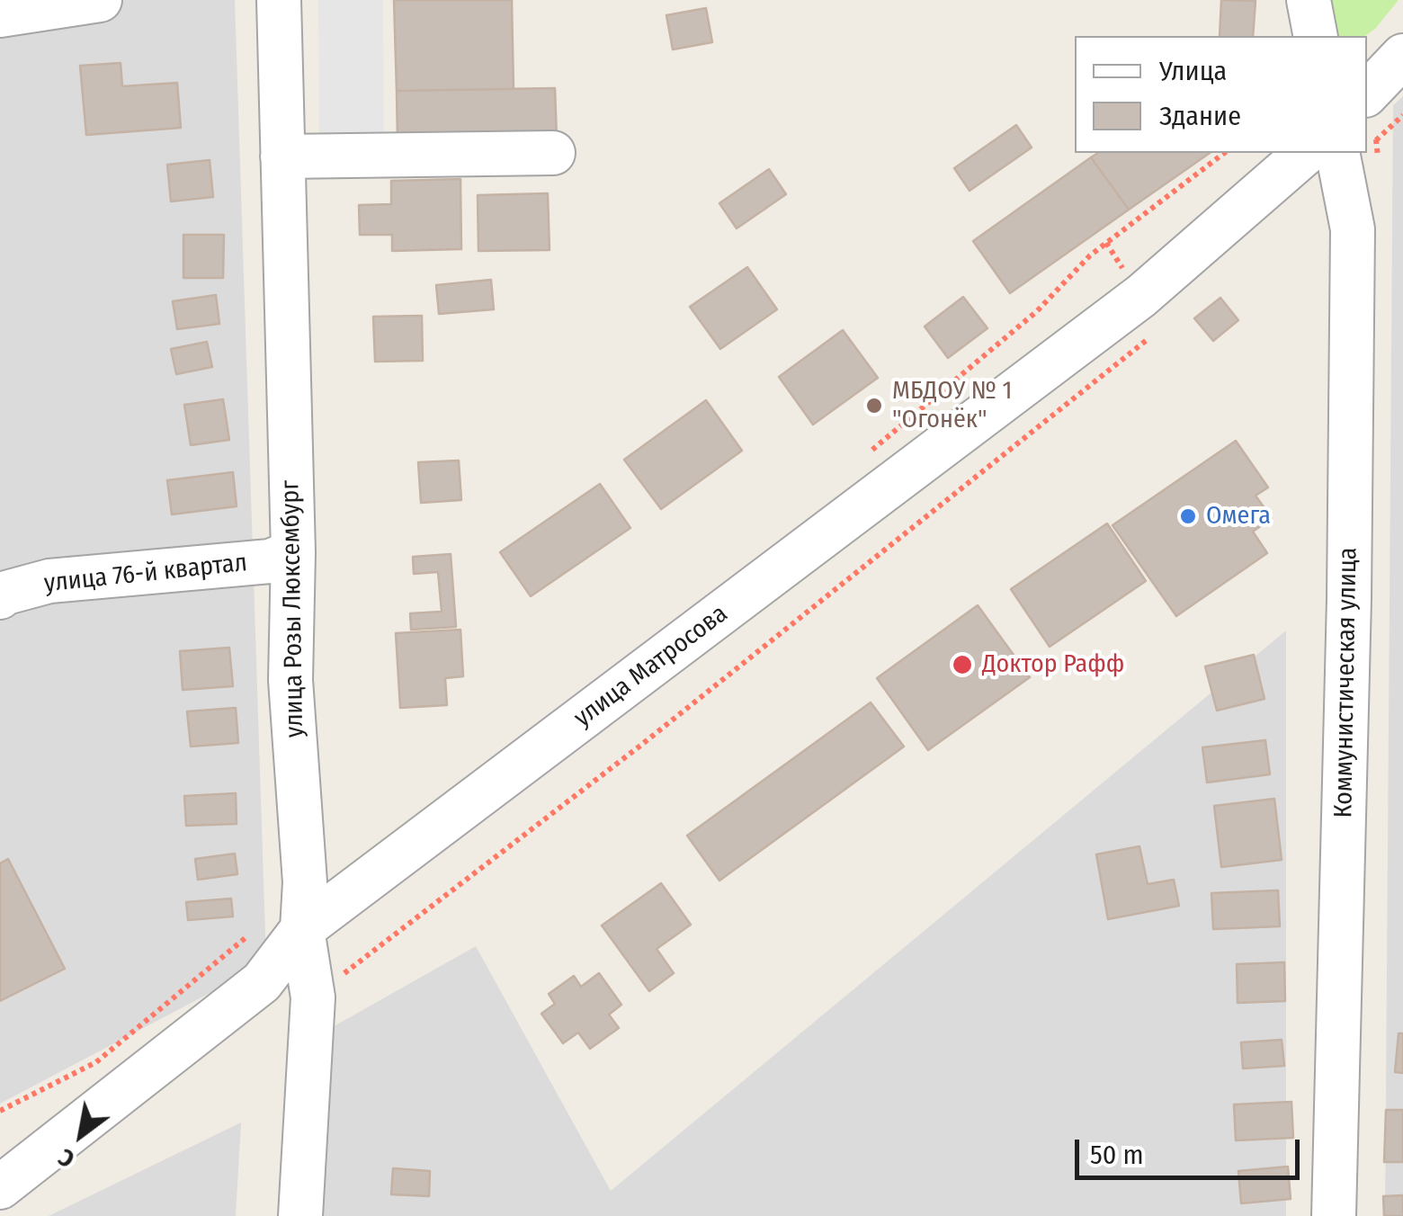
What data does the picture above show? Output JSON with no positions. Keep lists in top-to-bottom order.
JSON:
{
  "streets": {
    "street": [
      "улица 76-й квартал",
      "улица Розы Люксембург",
      "улица Матросова",
      "Коммунистическая улица"
    ]
  },
  "crossings": [
    ["улица 76-й квартал", "улица Розы Люксембург"],
    ["улица Розы Люксембург", "улица Матросова"]
  ],
  "places": ["МБДОУ № 1 \"Огонёк\"", "Омега", "Доктор Рафф"],
  "legend": ["Улица", "Здание"],
  "scale_bar": "50 m",
  "north": "bottom left"
}
